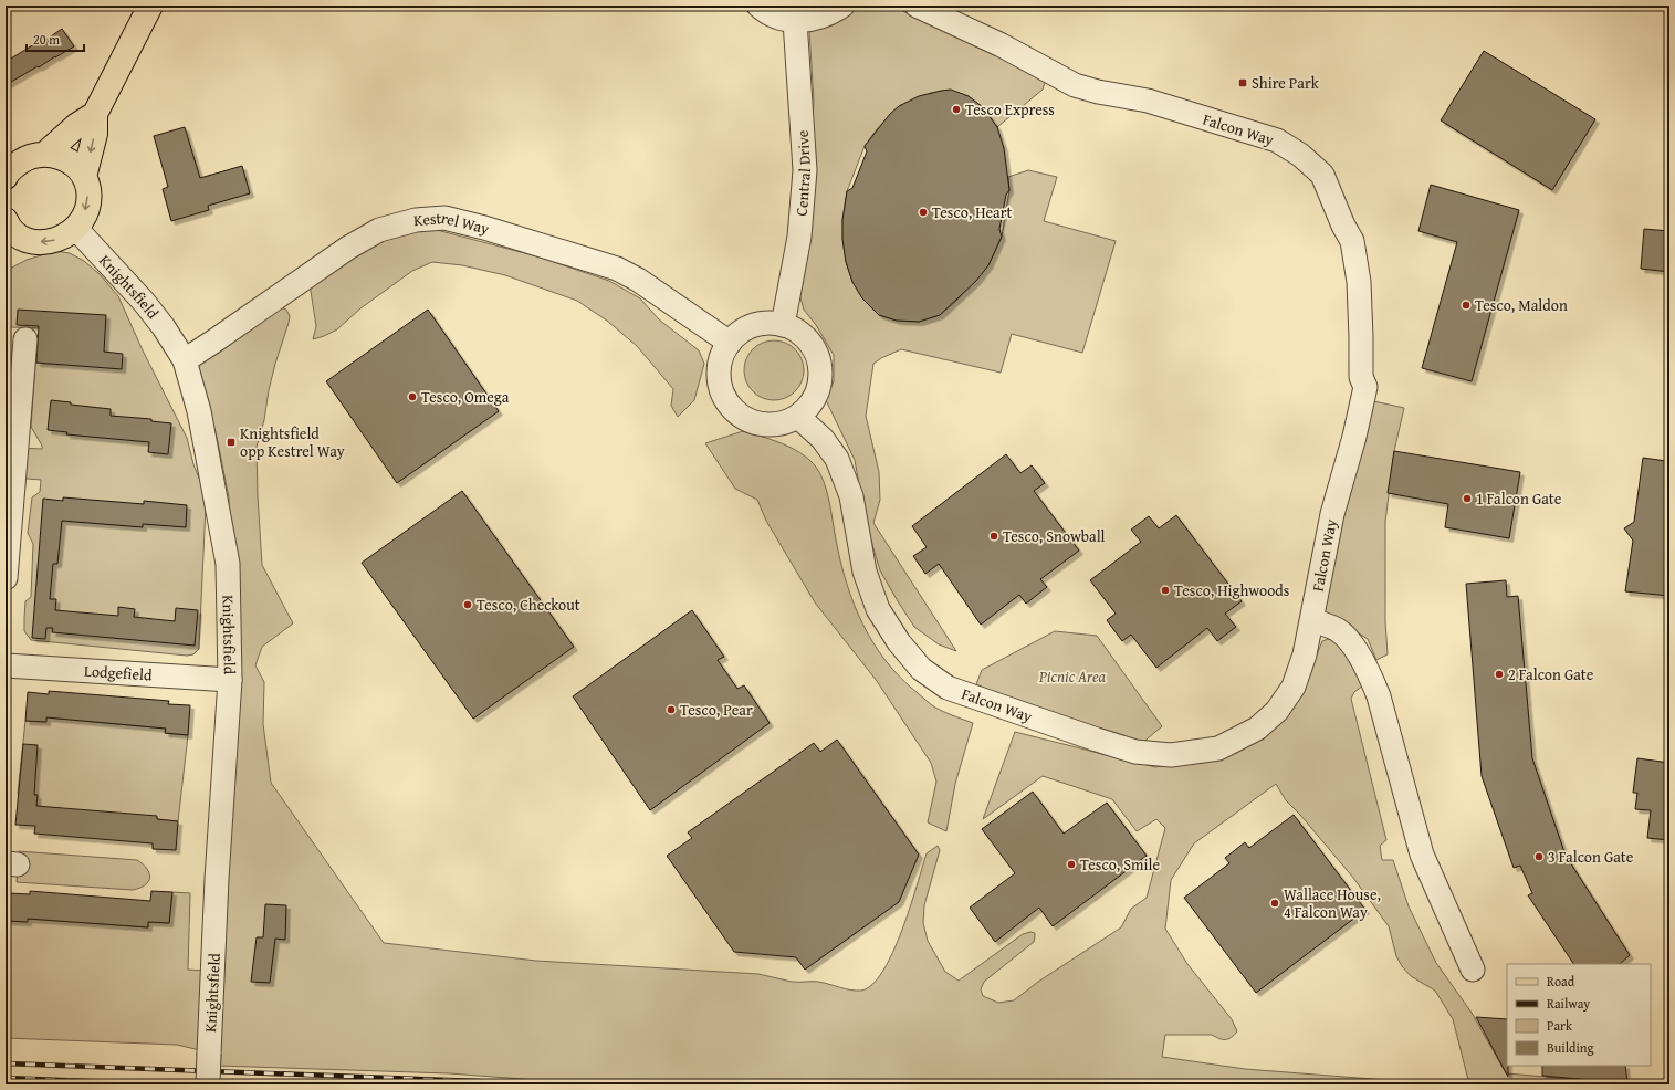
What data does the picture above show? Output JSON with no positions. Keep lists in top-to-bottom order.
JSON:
{
  "streets": {
    "street": [
      "Falcon Way",
      "Central Drive",
      "Kestrel Way",
      "Knightsfield",
      "Lodgefield"
    ]
  },
  "crossings": [
    ["Falcon Way", "Central Drive"],
    ["Falcon Way", "Kestrel Way"],
    ["Central Drive", "Kestrel Way"],
    ["Kestrel Way", "Knightsfield"],
    ["Knightsfield", "Lodgefield"]
  ],
  "parks": ["Picnic Area"],
  "places": {
    "transit": ["Shire Park", "Knightsfield opp Kestrel Way"],
    "other": [
      "Tesco Express",
      "Tesco, Heart",
      "Tesco, Maldon",
      "Tesco, Omega",
      "1 Falcon Gate",
      "Tesco, Snowball",
      "Tesco, Highwoods",
      "Tesco, Checkout",
      "2 Falcon Gate",
      "Tesco, Pear",
      "3 Falcon Gate",
      "Tesco, Smile",
      "Wallace House, 4 Falcon Way"
    ]
  },
  "legend": [
    "Road",
    "Railway",
    "Park",
    "Building"
  ],
  "scale_bar": "20 m"
}
